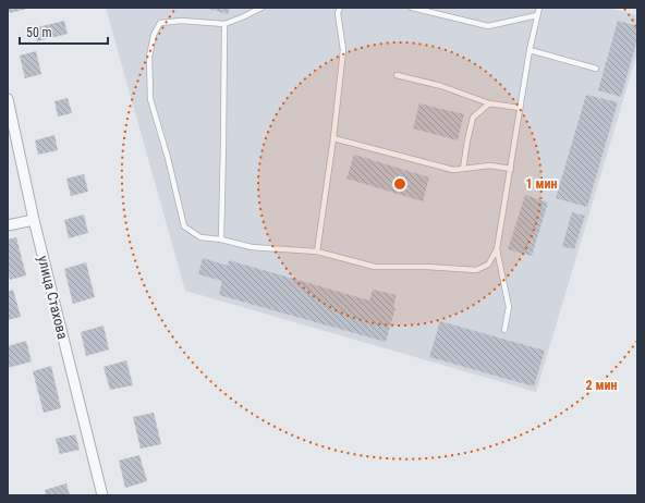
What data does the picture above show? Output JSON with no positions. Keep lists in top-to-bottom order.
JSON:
{
  "streets": {
    "street": ["улица Стахова"]
  },
  "scale_bar": "50 m",
  "rings": ["1 мин", "2 мин"]
}
